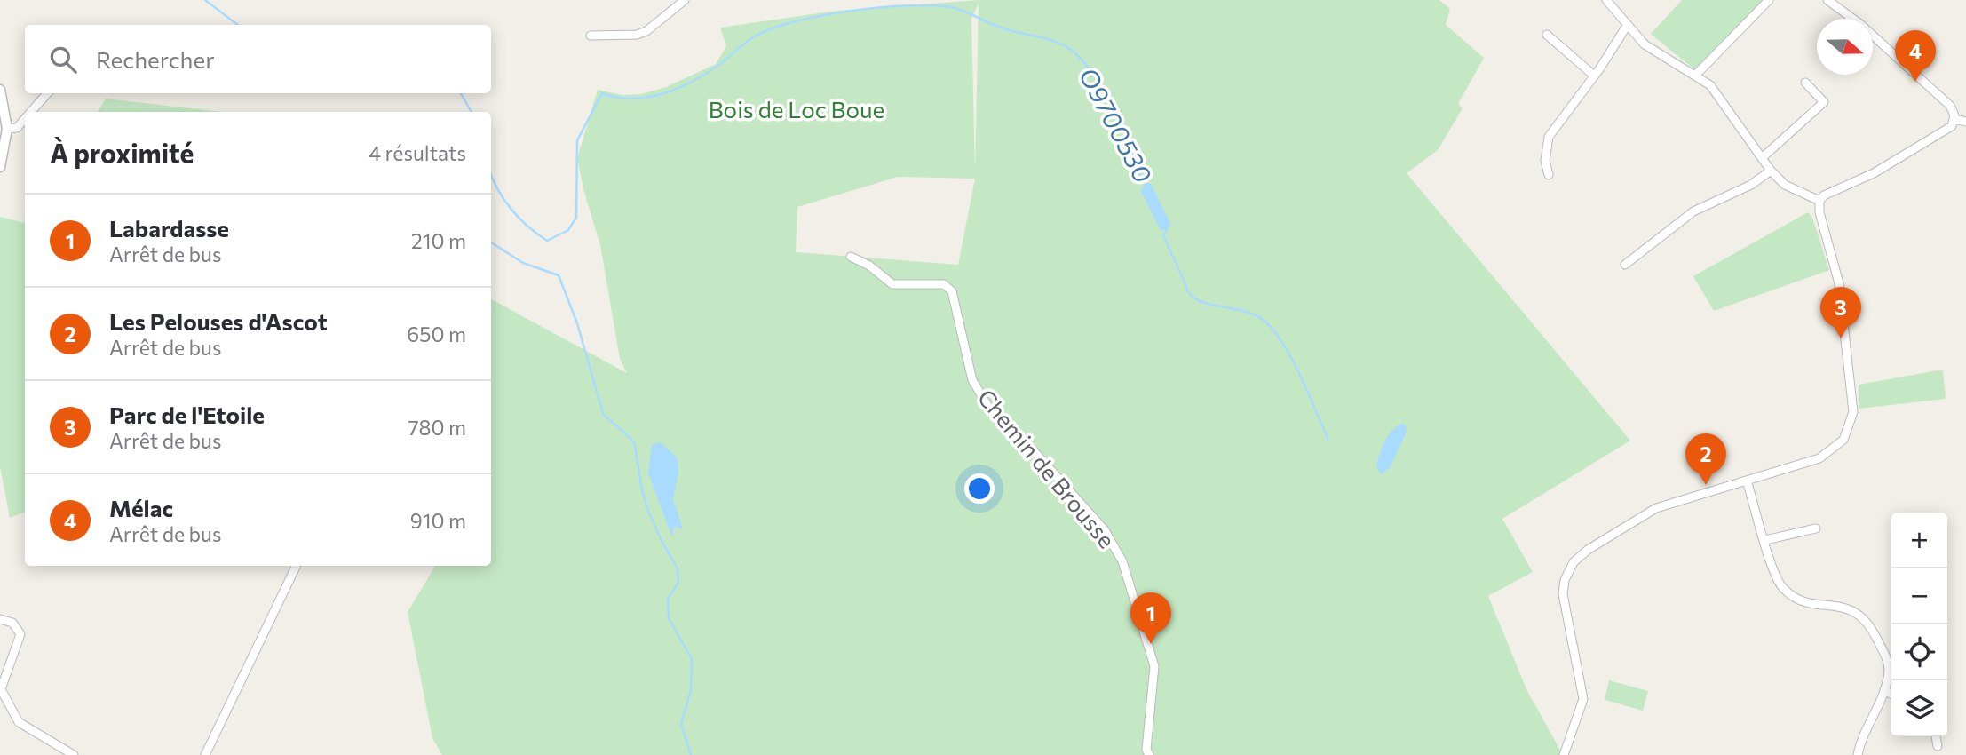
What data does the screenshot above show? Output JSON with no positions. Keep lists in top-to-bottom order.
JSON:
{
  "streets": {
    "street": ["Chemin de Brousse"]
  },
  "water": ["O9700530"],
  "parks": ["Bois de Loc Boue"],
  "north": "right",
  "page": {
    "search": "Rechercher",
    "pins": [
      "4",
      "3",
      "2",
      "1"
    ],
    "heading": ["À proximité", "4 résultats"],
    "list": [
      {
        "mark": "1",
        "name": "Labardasse",
        "note": "Arrêt de bus",
        "value": "210 m"
      },
      {
        "mark": "2",
        "name": "Les Pelouses d'Ascot",
        "note": "Arrêt de bus",
        "value": "650 m"
      },
      {
        "mark": "3",
        "name": "Parc de l'Etoile",
        "note": "Arrêt de bus",
        "value": "780 m"
      },
      {
        "mark": "4",
        "name": "Mélac",
        "note": "Arrêt de bus",
        "value": "910 m"
      }
    ],
    "map_buttons": ["+", "−"]
  }
}
